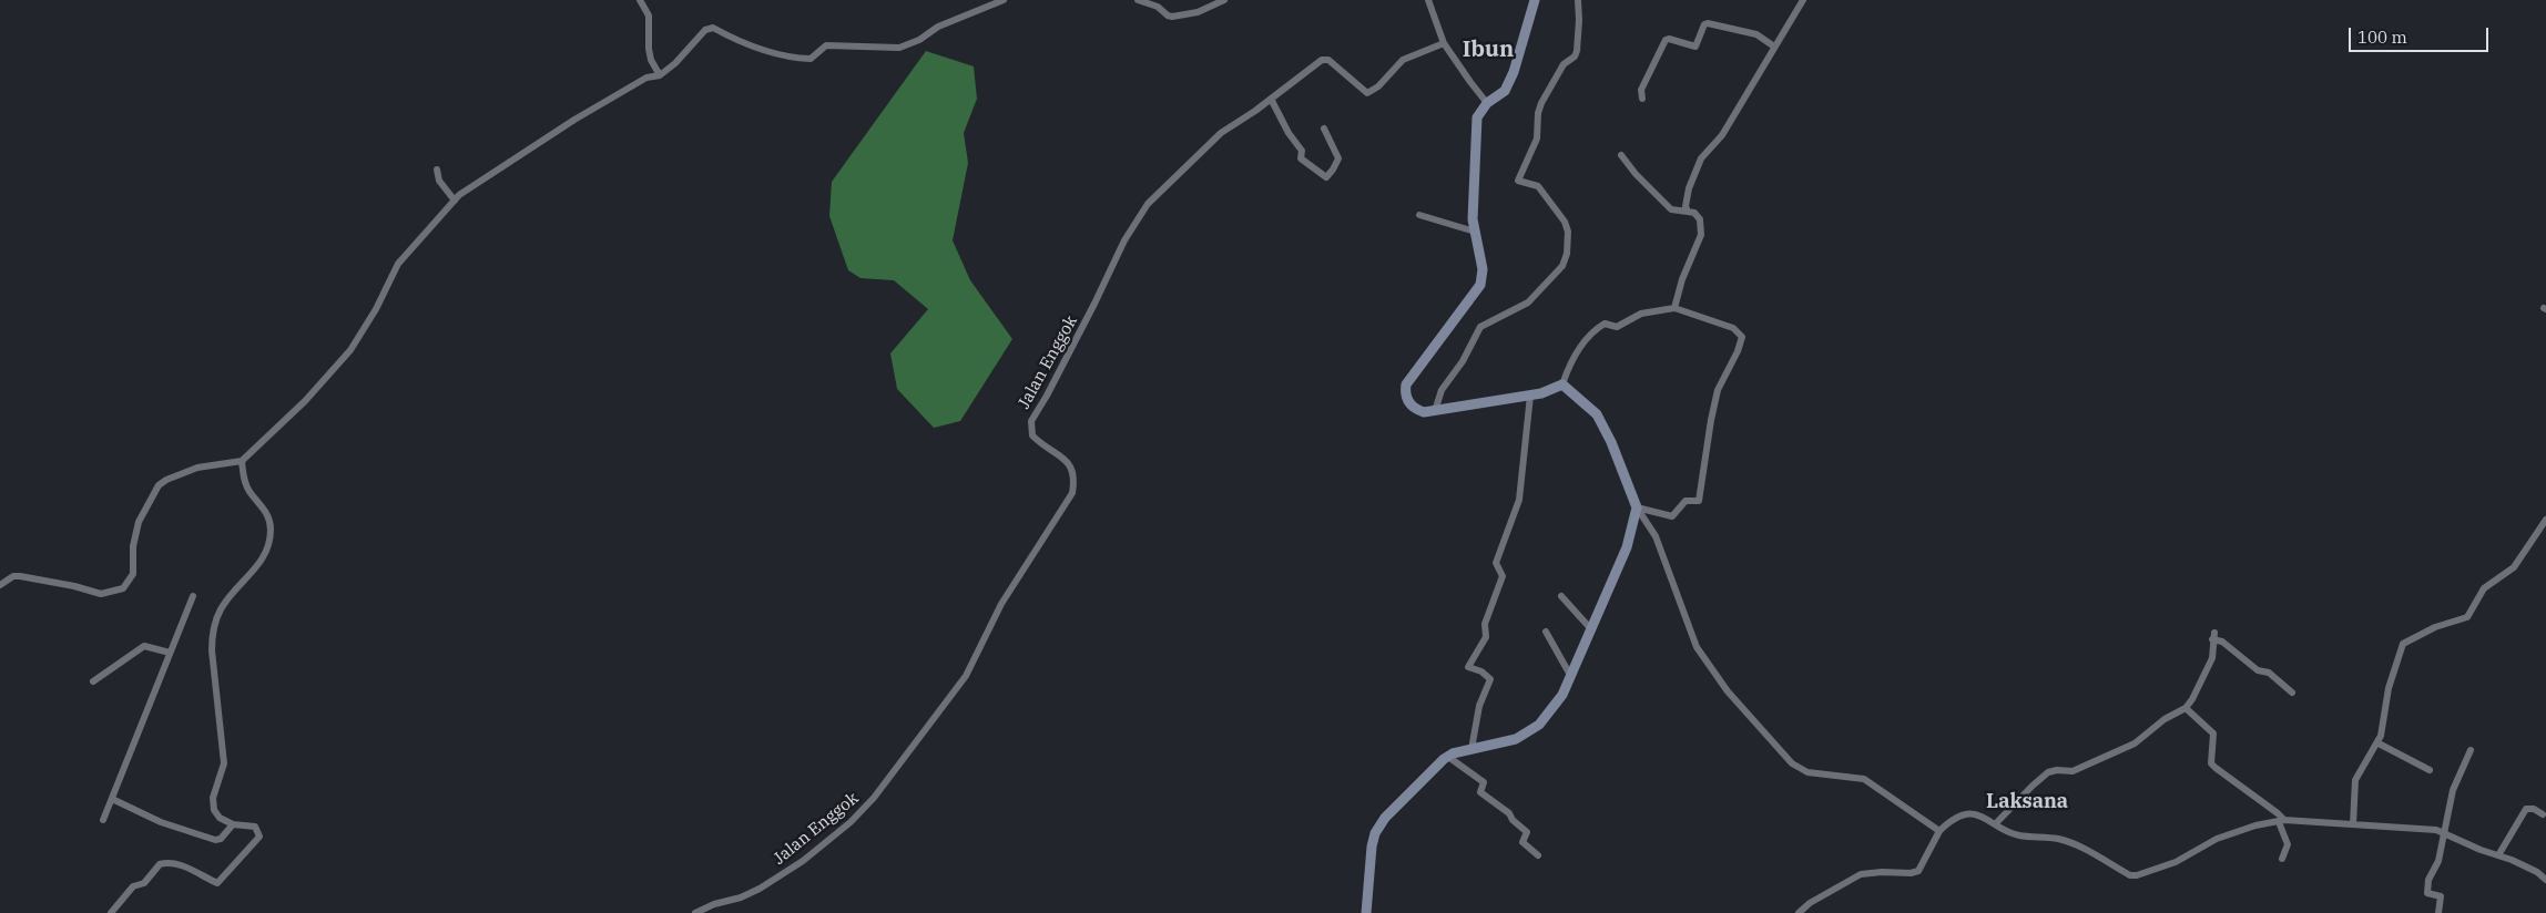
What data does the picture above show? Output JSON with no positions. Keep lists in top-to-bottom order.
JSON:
{
  "streets": {
    "street": ["Jalan Enggok"]
  },
  "districts": ["Ibun", "Laksana"],
  "scale_bar": "100 m"
}
